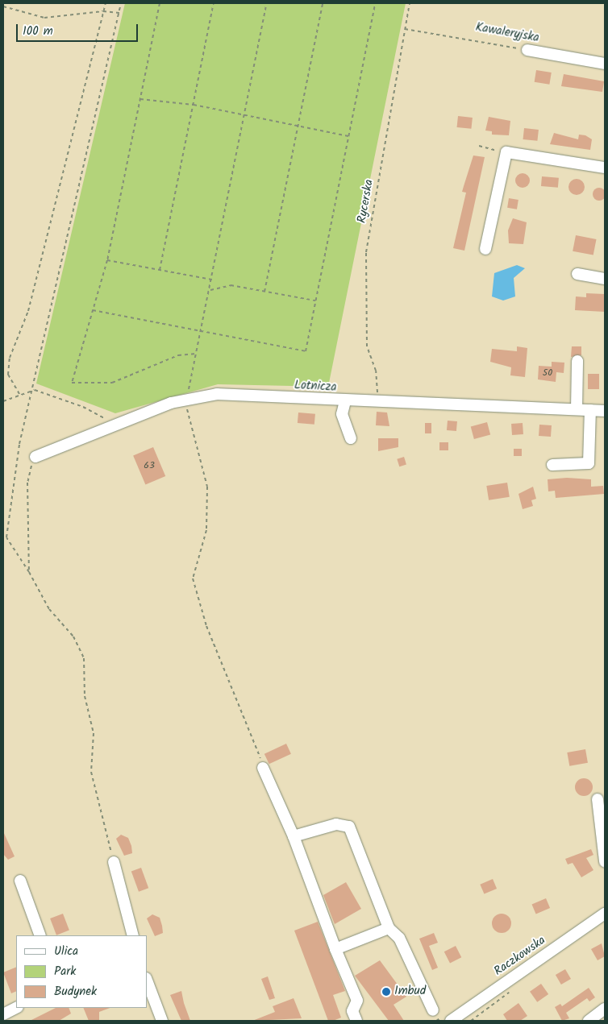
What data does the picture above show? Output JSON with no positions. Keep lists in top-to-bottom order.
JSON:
{
  "streets": {
    "street": ["Kawaleryjska", "Lotnicza", "Raczkowska"],
    "path": ["Rycerska"]
  },
  "crossings": [
    ["Kawaleryjska", "Rycerska"],
    ["Rycerska", "Lotnicza"]
  ],
  "places": ["Imbud"],
  "house_numbers": ["50", "63"],
  "legend": ["Ulica", "Park", "Budynek"],
  "scale_bar": "100 m"
}
